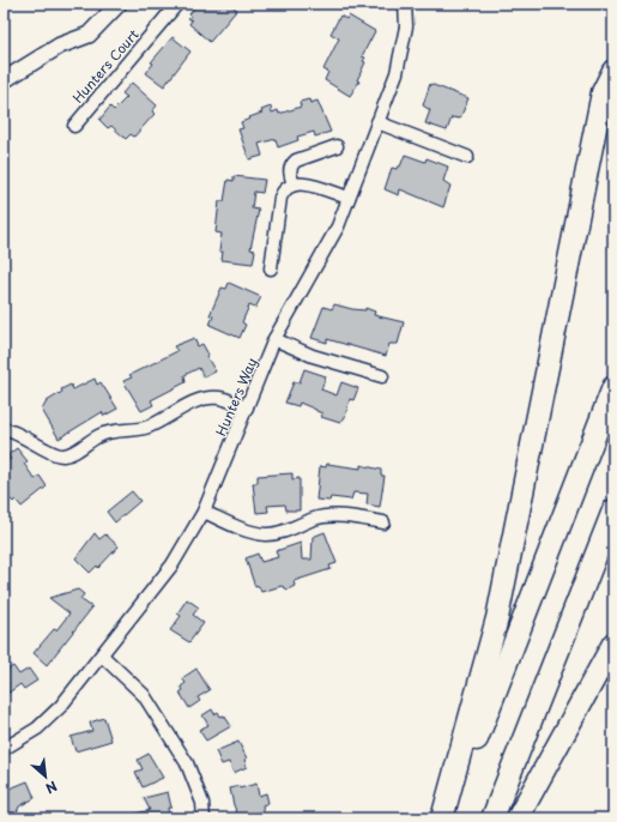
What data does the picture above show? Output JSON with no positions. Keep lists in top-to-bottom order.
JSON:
{
  "streets": {
    "street": ["Hunters Court", "Hunters Way"]
  },
  "north": "bottom right"
}
